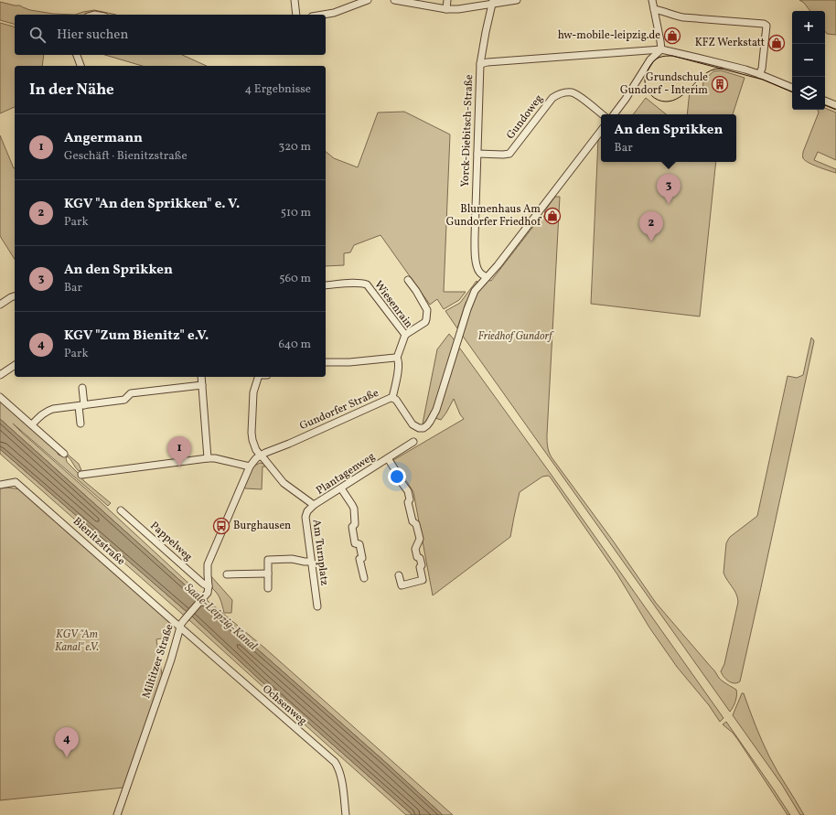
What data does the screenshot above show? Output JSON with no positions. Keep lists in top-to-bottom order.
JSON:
{
  "streets": {
    "street": [
      "Gundoweg",
      "Yorck-Diebitsch-Straße",
      "Wiesenrain",
      "Gundorfer Straße",
      "Plantagenweg",
      "Bienitzstraße",
      "Pappelweg",
      "Am Turnplatz",
      "Miltitzer Straße",
      "Ochsenweg"
    ]
  },
  "crossings": [
    ["Gundoweg", "Yorck-Diebitsch-Straße"],
    ["Yorck-Diebitsch-Straße", "Gundorfer Straße"],
    ["Wiesenrain", "Gundorfer Straße"],
    ["Gundorfer Straße", "Plantagenweg"],
    ["Gundorfer Straße", "Miltitzer Straße"],
    ["Plantagenweg", "Am Turnplatz"],
    ["Bienitzstraße", "Miltitzer Straße"],
    ["Bienitzstraße", "Ochsenweg"],
    ["Pappelweg", "Miltitzer Straße"],
    ["Miltitzer Straße", "Ochsenweg"]
  ],
  "water": ["Saale-Leipzig-Kanal"],
  "parks": ["Friedhof Gundorf", "KGV \"Am Kanal\" e.V."],
  "places": {
    "shop": ["hw-mobile-leipzig.de", "KFZ Werkstatt", "Blumenhaus Am Gundorfer Friedhof"],
    "building": ["Grundschule Gundorf - Interim"],
    "bus stop": ["Burghausen"]
  },
  "page": {
    "map_buttons": ["+", "−"],
    "search": "Hier suchen",
    "heading": ["In der Nähe", "4 Ergebnisse"],
    "list": [
      {
        "mark": "1",
        "name": "Angermann",
        "note": "Geschäft · Bienitzstraße",
        "value": "320 m"
      },
      {
        "mark": "2",
        "name": "KGV \"An den Sprikken\" e. V.",
        "note": "Park",
        "value": "510 m"
      },
      {
        "mark": "3",
        "name": "An den Sprikken",
        "note": "Bar",
        "value": "560 m"
      },
      {
        "mark": "4",
        "name": "KGV \"Zum Bienitz\" e.V.",
        "note": "Park",
        "value": "640 m"
      }
    ],
    "popup": ["An den Sprikken", "Bar"],
    "pins": [
      "3",
      "2",
      "1",
      "4"
    ]
  }
}
